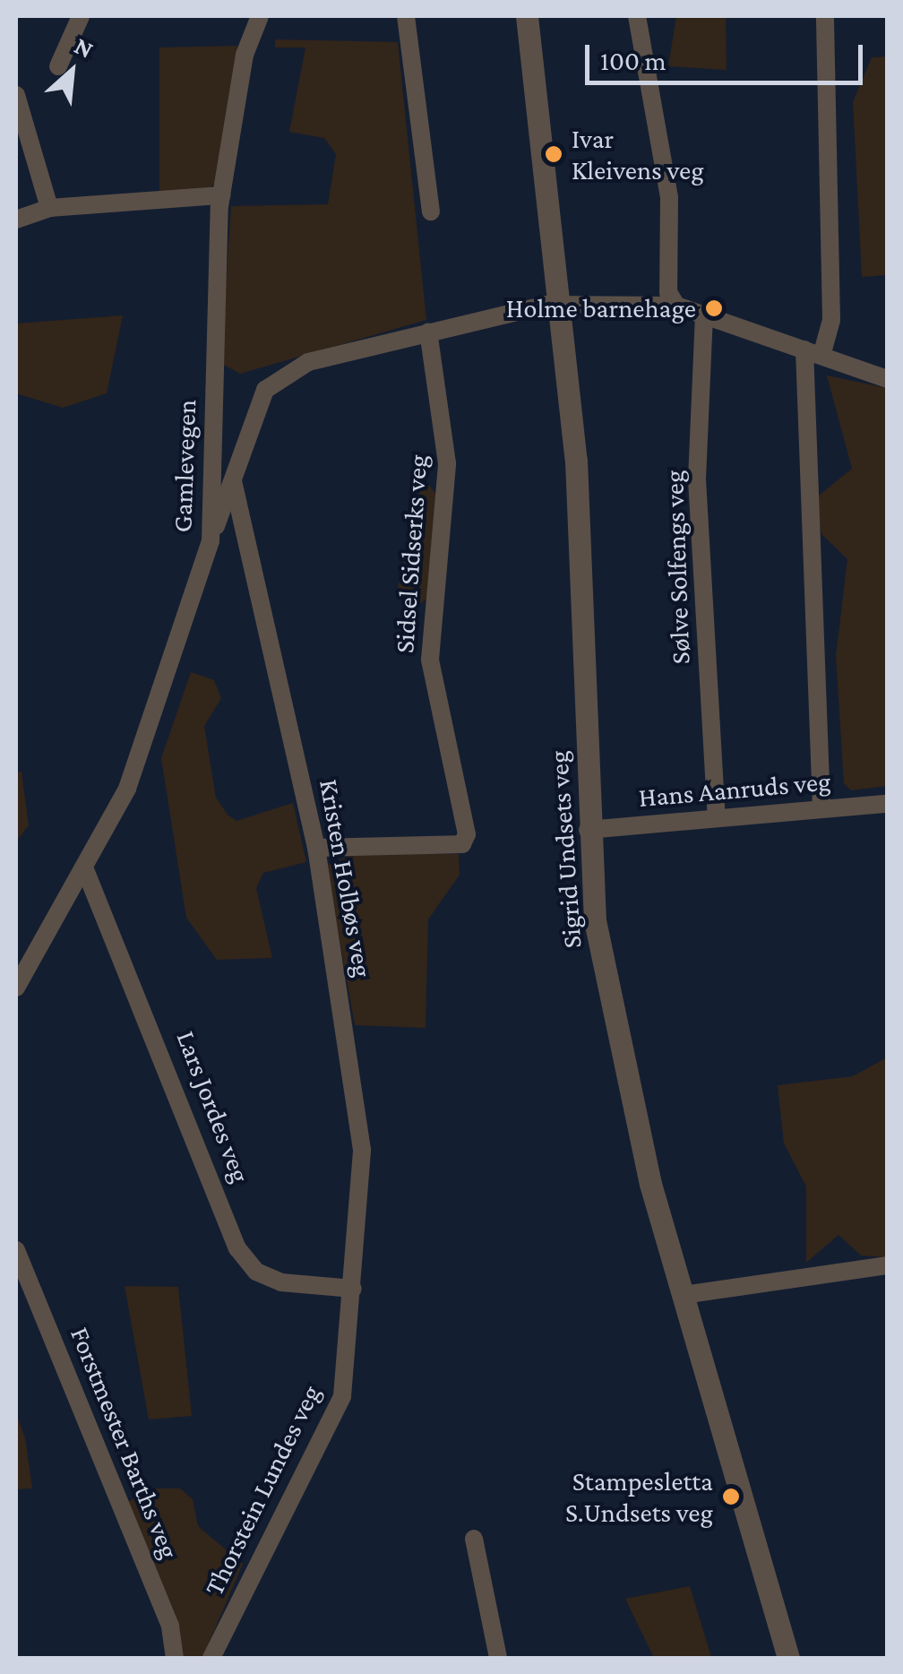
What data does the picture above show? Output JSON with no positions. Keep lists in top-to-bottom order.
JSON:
{
  "streets": {
    "street": [
      "Gamlevegen",
      "Sidsel Sidserks veg",
      "Sølve Solfengs veg",
      "Hans Aanruds veg",
      "Sigrid Undsets veg",
      "Kristen Holbøs veg",
      "Lars Jordes veg",
      "Forstmester Barths veg",
      "Thorstein Lundes veg"
    ]
  },
  "crossings": [
    ["Gamlevegen", "Lars Jordes veg"],
    ["Sidsel Sidserks veg", "Kristen Holbøs veg"],
    ["Sølve Solfengs veg", "Hans Aanruds veg"],
    ["Hans Aanruds veg", "Sigrid Undsets veg"],
    ["Kristen Holbøs veg", "Lars Jordes veg"],
    ["Kristen Holbøs veg", "Thorstein Lundes veg"],
    ["Lars Jordes veg", "Thorstein Lundes veg"]
  ],
  "places": ["Ivar Kleivens veg", "Holme barnehage", "Stampesletta S.Undsets veg"],
  "scale_bar": "100 m",
  "north": "top right"
}
